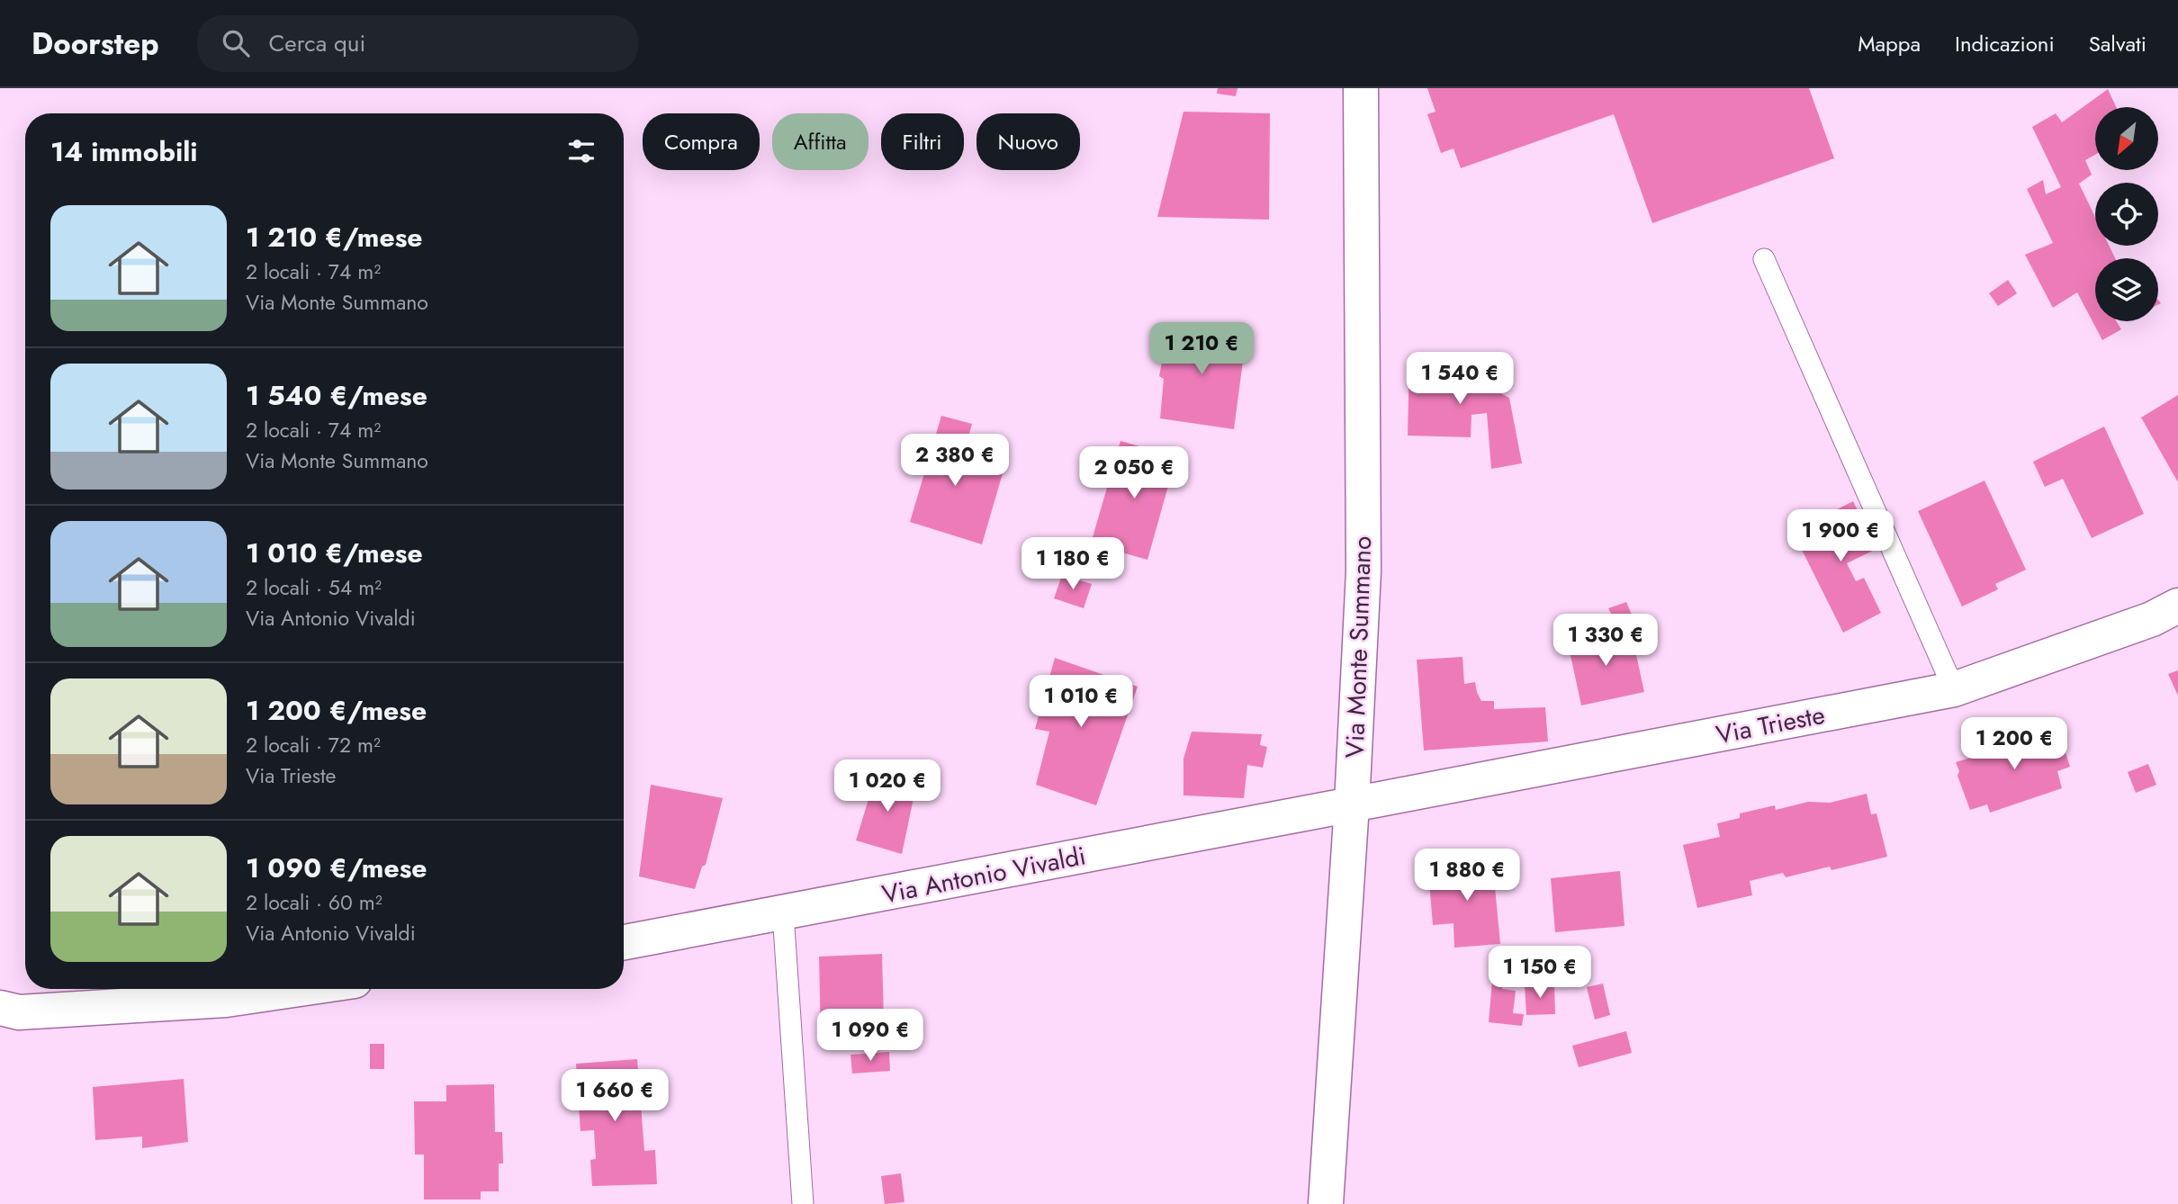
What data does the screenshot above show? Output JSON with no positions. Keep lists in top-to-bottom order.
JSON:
{
  "streets": {
    "street": ["Via Monte Summano", "Via Trieste", "Via Antonio Vivaldi"]
  },
  "crossings": [
    ["Via Monte Summano", "Via Trieste"],
    ["Via Monte Summano", "Via Antonio Vivaldi"],
    ["Via Trieste", "Via Antonio Vivaldi"]
  ],
  "north": "bottom left",
  "page": {
    "header": "Doorstep",
    "search": "Cerca qui",
    "nav": ["Mappa", "Indicazioni", "Salvati"],
    "chip": [
      "Compra",
      "Affitta",
      "Filtri",
      "Nuovo"
    ],
    "heading": "14 immobili",
    "list": [
      {
        "name": "1 210 €/mese",
        "note": "2 locali · 74 m² · Via Monte Summano"
      },
      {
        "name": "1 540 €/mese",
        "note": "2 locali · 74 m² · Via Monte Summano"
      },
      {
        "name": "1 010 €/mese",
        "note": "2 locali · 54 m² · Via Antonio Vivaldi"
      },
      {
        "name": "1 200 €/mese",
        "note": "2 locali · 72 m² · Via Trieste"
      },
      {
        "name": "1 090 €/mese",
        "note": "2 locali · 60 m² · Via Antonio Vivaldi"
      }
    ],
    "price": [
      "1 210 €",
      "1 540 €",
      "2 380 €",
      "2 050 €",
      "1 900 €",
      "1 180 €",
      "1 330 €",
      "1 010 €",
      "1 200 €",
      "1 020 €",
      "1 880 €",
      "1 150 €",
      "1 090 €",
      "1 660 €"
    ]
  }
}
